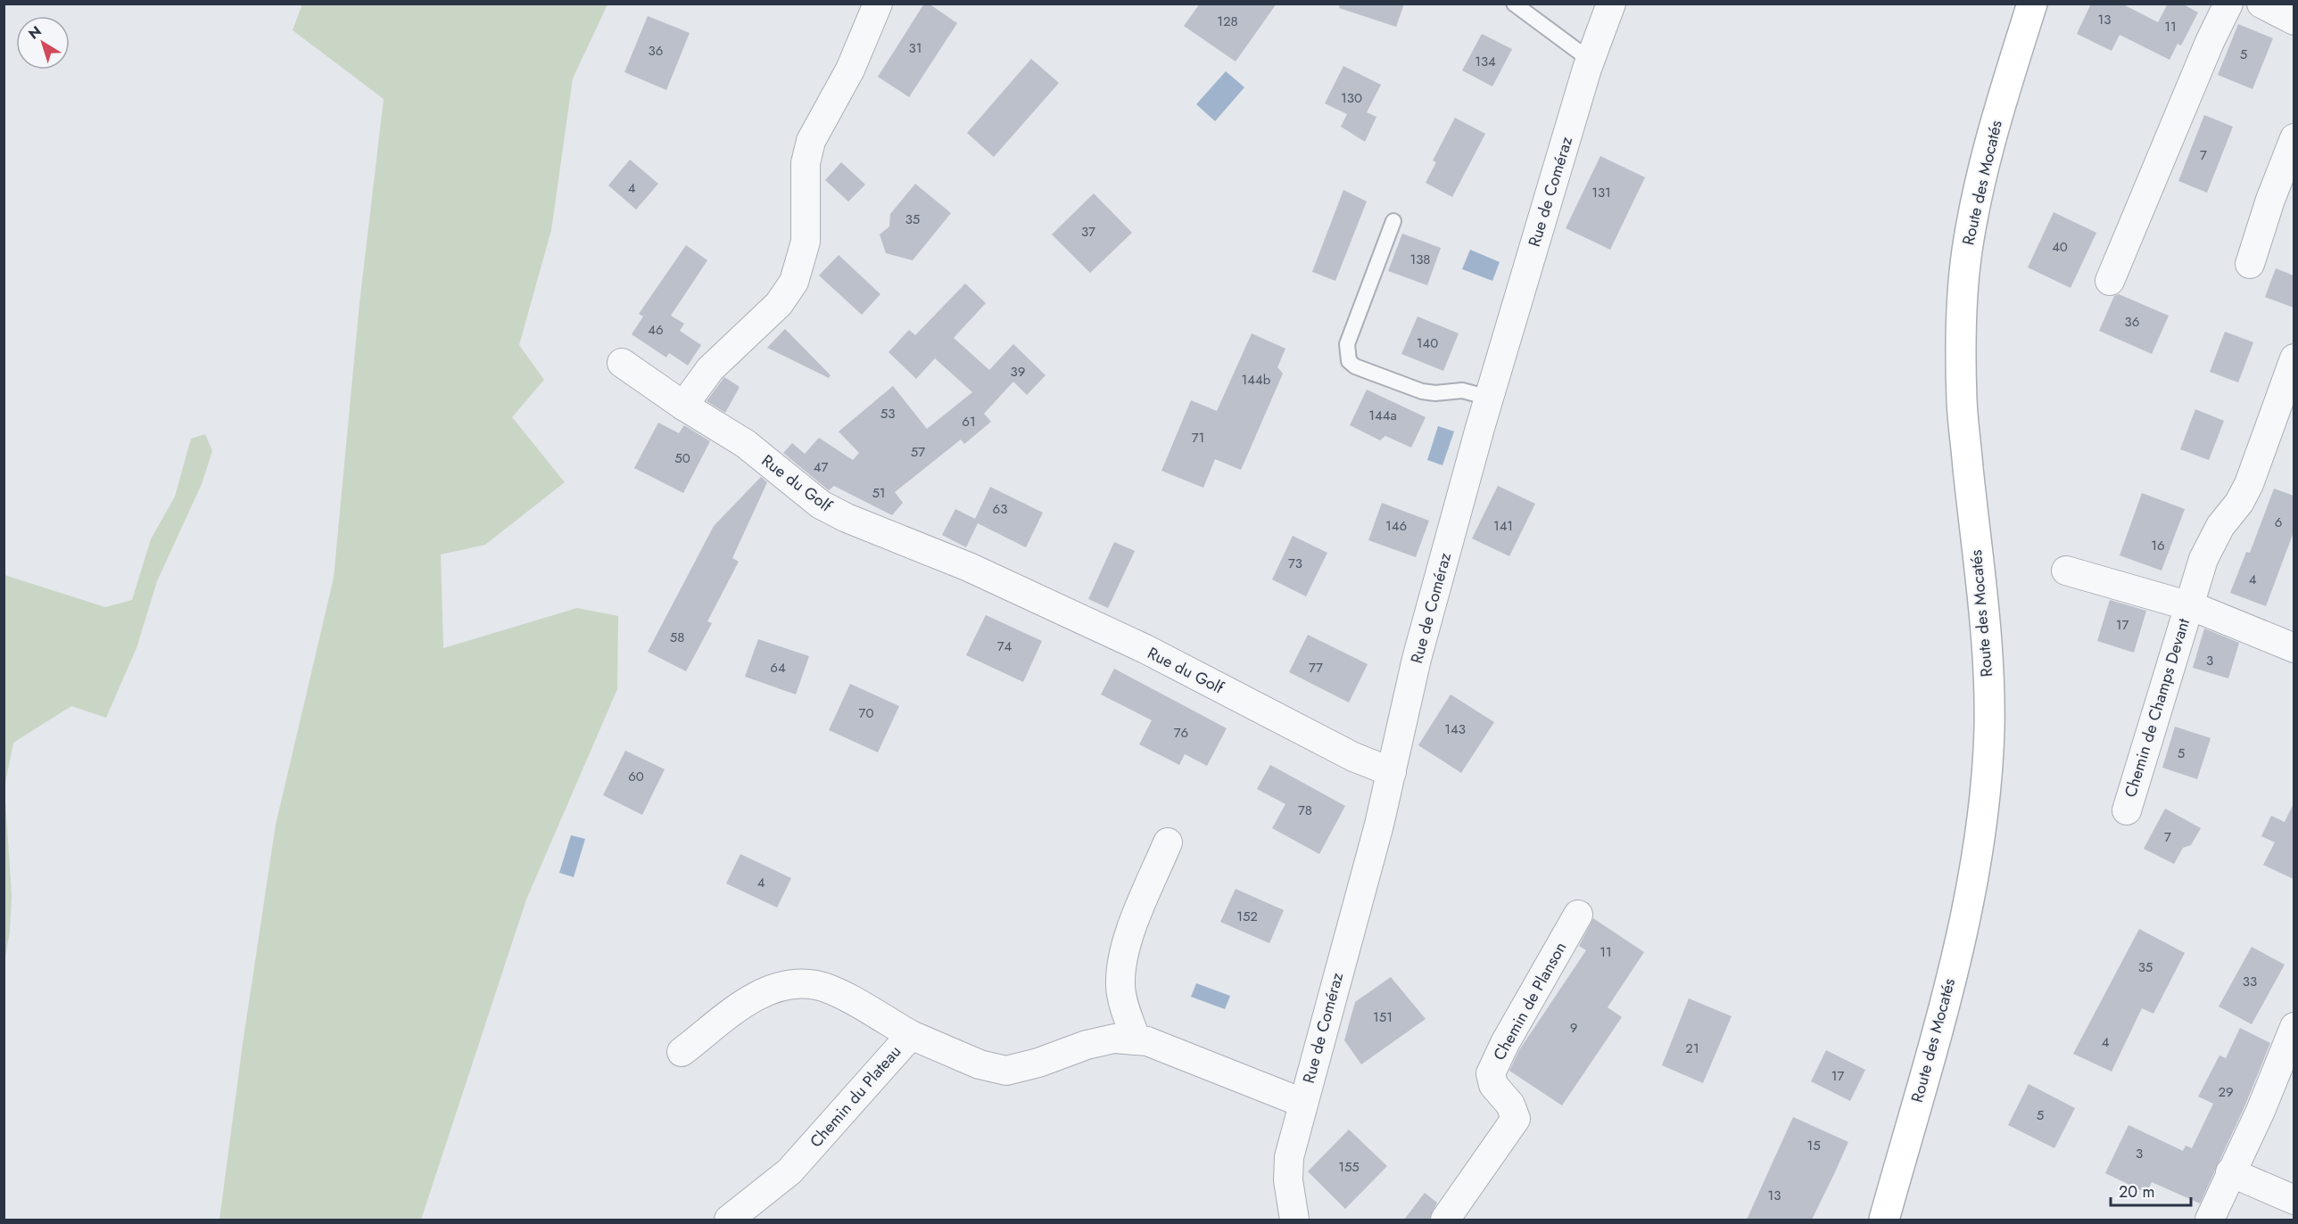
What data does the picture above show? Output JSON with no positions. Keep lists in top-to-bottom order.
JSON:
{
  "streets": {
    "street": [
      "Route des Mocatés",
      "Rue de Coméraz",
      "Rue du Golf",
      "Chemin de Champs Devant",
      "Chemin de Planson",
      "Chemin du Plateau"
    ]
  },
  "crossings": [
    ["Rue de Coméraz", "Rue du Golf"],
    ["Rue de Coméraz", "Chemin du Plateau"]
  ],
  "house_numbers": [
    "13",
    "128",
    "11",
    "31",
    "36",
    "5",
    "134",
    "130",
    "7",
    "4",
    "131",
    "35",
    "37",
    "40",
    "138",
    "36",
    "46",
    "140",
    "39",
    "144b",
    "53",
    "144a",
    "61",
    "71",
    "57",
    "50",
    "47",
    "51",
    "63",
    "6",
    "146",
    "141",
    "16",
    "73",
    "4",
    "17",
    "58",
    "74",
    "3",
    "64",
    "77",
    "70",
    "143",
    "76",
    "5",
    "60",
    "78",
    "7",
    "4",
    "152",
    "11",
    "35",
    "33",
    "151",
    "9",
    "4",
    "21",
    "17",
    "29",
    "5",
    "15",
    "3",
    "155",
    "13"
  ],
  "scale_bar": "20 m",
  "north": "top left"
}
